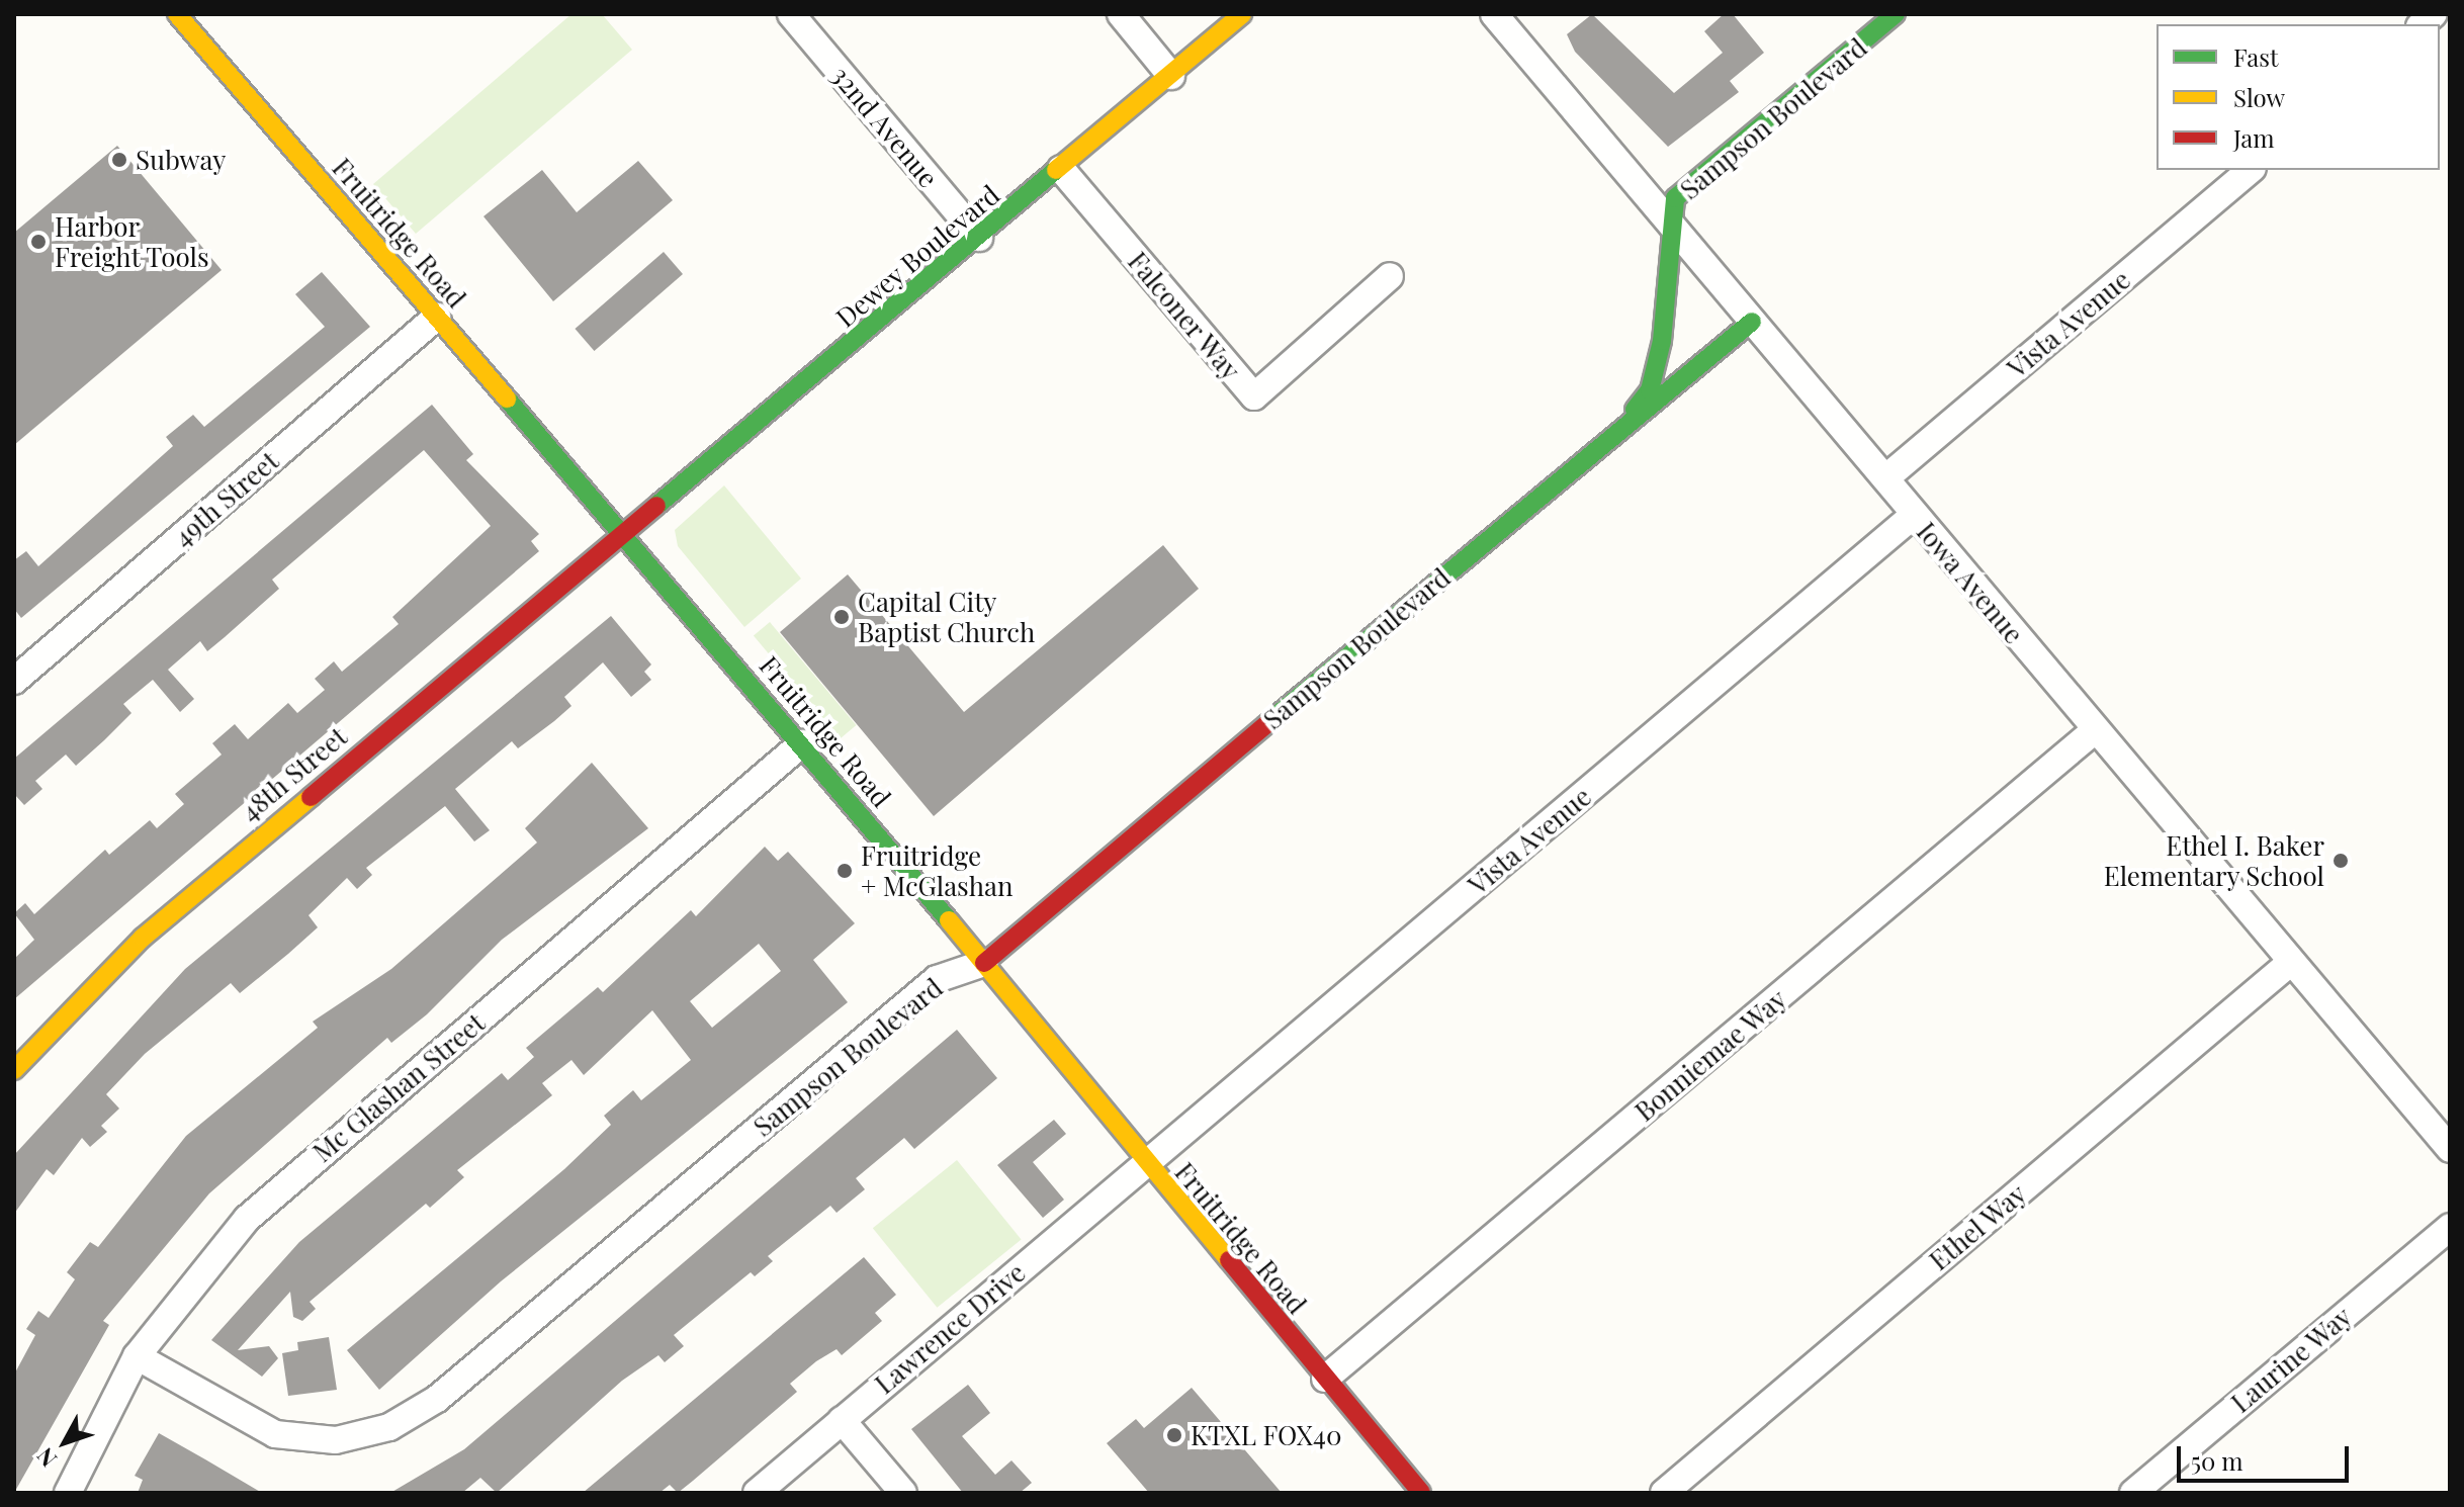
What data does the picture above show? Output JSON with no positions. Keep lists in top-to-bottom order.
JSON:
{
  "streets": {
    "street": [
      "Sampson Boulevard",
      "32nd Avenue",
      "Fruitridge Road",
      "Dewey Boulevard",
      "Falconer Way",
      "Vista Avenue",
      "49th Street",
      "Iowa Avenue",
      "48th Street",
      "Bonniemae Way",
      "Mc Glashan Street",
      "Ethel Way",
      "Lawrence Drive",
      "Laurine Way"
    ]
  },
  "crossings": [
    ["Sampson Boulevard", "Fruitridge Road"],
    ["Sampson Boulevard", "Iowa Avenue"],
    ["Sampson Boulevard", "Mc Glashan Street"],
    ["32nd Avenue", "Dewey Boulevard"],
    ["Fruitridge Road", "Dewey Boulevard"],
    ["Fruitridge Road", "Vista Avenue"],
    ["Fruitridge Road", "49th Street"],
    ["Fruitridge Road", "48th Street"],
    ["Fruitridge Road", "Bonniemae Way"],
    ["Fruitridge Road", "Mc Glashan Street"],
    ["Fruitridge Road", "Lawrence Drive"],
    ["Dewey Boulevard", "Falconer Way"],
    ["Dewey Boulevard", "48th Street"],
    ["Vista Avenue", "Iowa Avenue"],
    ["Vista Avenue", "Lawrence Drive"],
    ["Iowa Avenue", "Bonniemae Way"],
    ["Iowa Avenue", "Ethel Way"]
  ],
  "places": [
    "Subway",
    "Harbor Freight Tools",
    "Capital City Baptist Church",
    "Ethel I. Baker Elementary School",
    "Fruitridge + McGlashan",
    "KTXL FOX40"
  ],
  "legend": ["Fast", "Slow", "Jam"],
  "scale_bar": "50 m",
  "north": "bottom left"
}
